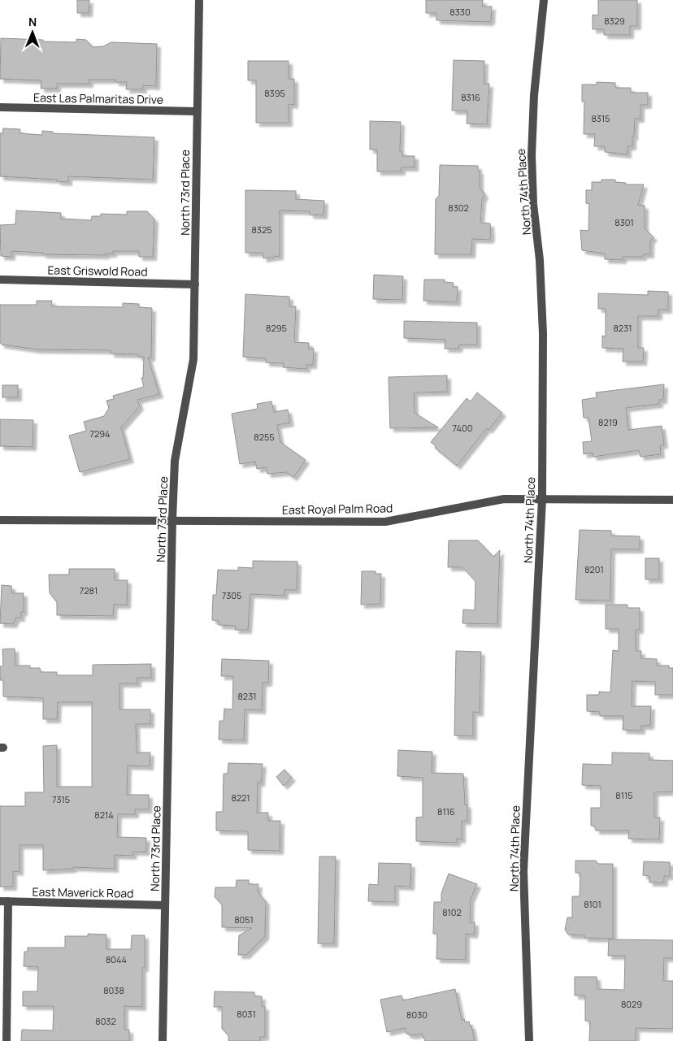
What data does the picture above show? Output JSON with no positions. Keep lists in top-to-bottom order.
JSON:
{
  "streets": {
    "street": [
      "East Las Palmaritas Drive",
      "North 74th Place",
      "North 73rd Place",
      "East Griswold Road",
      "East Royal Palm Road",
      "East Maverick Road"
    ]
  },
  "crossings": [
    ["East Las Palmaritas Drive", "North 73rd Place"],
    ["North 74th Place", "East Royal Palm Road"],
    ["North 73rd Place", "East Griswold Road"],
    ["North 73rd Place", "East Royal Palm Road"],
    ["North 73rd Place", "East Maverick Road"]
  ],
  "house_numbers": [
    "8330",
    "8329",
    "8395",
    "8316",
    "8315",
    "8302",
    "8301",
    "8325",
    "8295",
    "8231",
    "8219",
    "7400",
    "7294",
    "8255",
    "8201",
    "7281",
    "7305",
    "8231",
    "8115",
    "8221",
    "7315",
    "8116",
    "8214",
    "8101",
    "8102",
    "8051",
    "8044",
    "8038",
    "8029",
    "8031",
    "8030",
    "8032"
  ],
  "north": "top"
}
